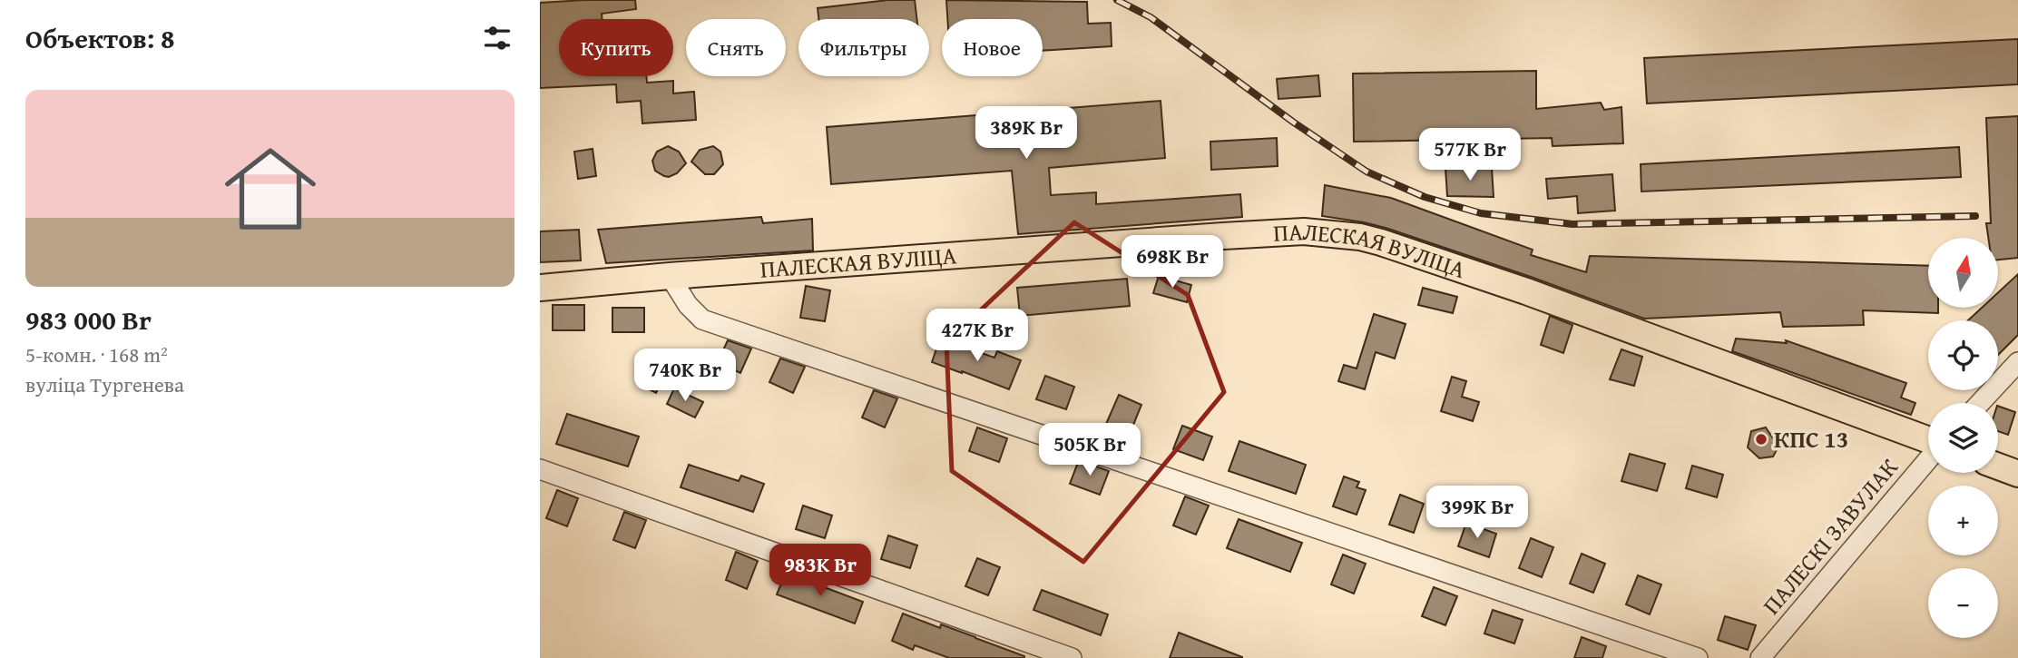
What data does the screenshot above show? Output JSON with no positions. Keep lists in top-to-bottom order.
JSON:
{
  "streets": {
    "main road": ["ПАЛЕСКАЯ ВУЛІЦА"],
    "street": ["ПАЛЕСКІ ЗАВУЛАК"]
  },
  "places": ["КПС 13"],
  "north": "top",
  "page": {
    "heading": "Объектов: 8",
    "chip": [
      "Купить",
      "Снять",
      "Фильтры",
      "Новое"
    ],
    "list": [
      {
        "name": "983 000 Br",
        "note": "5-комн. · 168 m² · вуліца Тургенева"
      }
    ],
    "price": [
      "389K Br",
      "577K Br",
      "698K Br",
      "427K Br",
      "740K Br",
      "505K Br",
      "399K Br",
      "983K Br"
    ],
    "map_buttons": ["+", "−"]
  }
}
